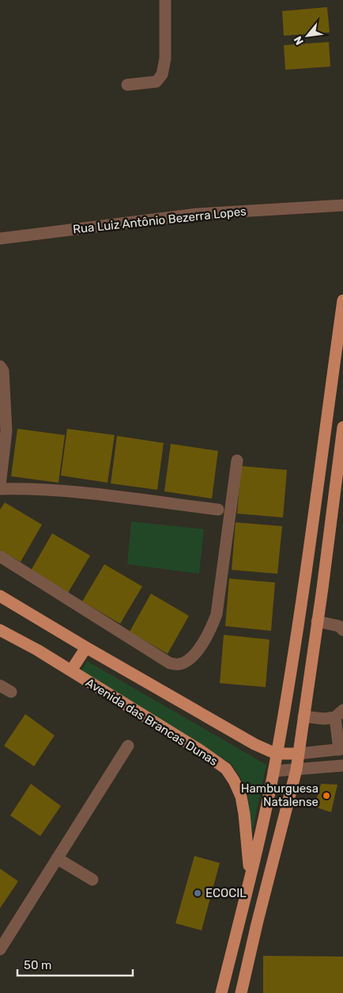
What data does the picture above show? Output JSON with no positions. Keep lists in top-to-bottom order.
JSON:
{
  "streets": {
    "main road": ["Avenida das Brancas Dunas"],
    "street": ["Rua Luiz Antônio Bezerra Lopes"]
  },
  "places": ["Hamburguesa Natalense", "ECOCIL"],
  "scale_bar": "50 m",
  "north": "bottom left"
}
